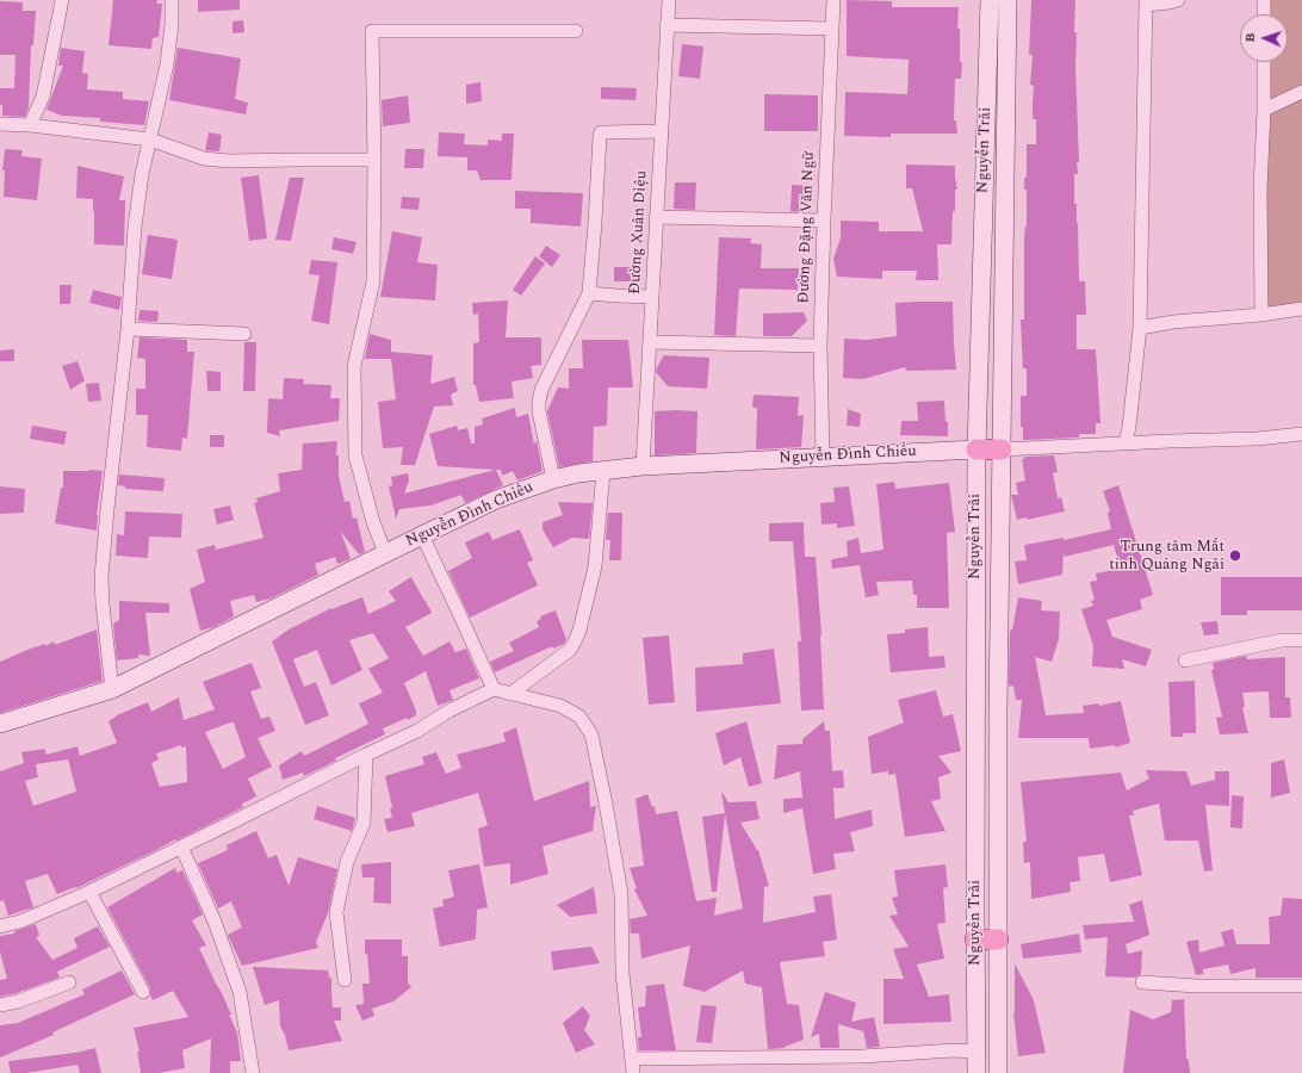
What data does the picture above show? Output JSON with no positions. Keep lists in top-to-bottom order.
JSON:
{
  "streets": {
    "main road": ["Nguyễn Trãi", "Nguyễn Đình Chiểu"],
    "street": ["Đường Đặng Văn Ngữ", "Đường Xuân Diệu"]
  },
  "crossings": [
    ["Nguyễn Trãi", "Nguyễn Đình Chiểu"],
    ["Đường Đặng Văn Ngữ", "Nguyễn Đình Chiểu"],
    ["Đường Xuân Diệu", "Nguyễn Đình Chiểu"]
  ],
  "places": ["Trung tâm Mắt tỉnh Quảng Ngãi"],
  "north": "left"
}
